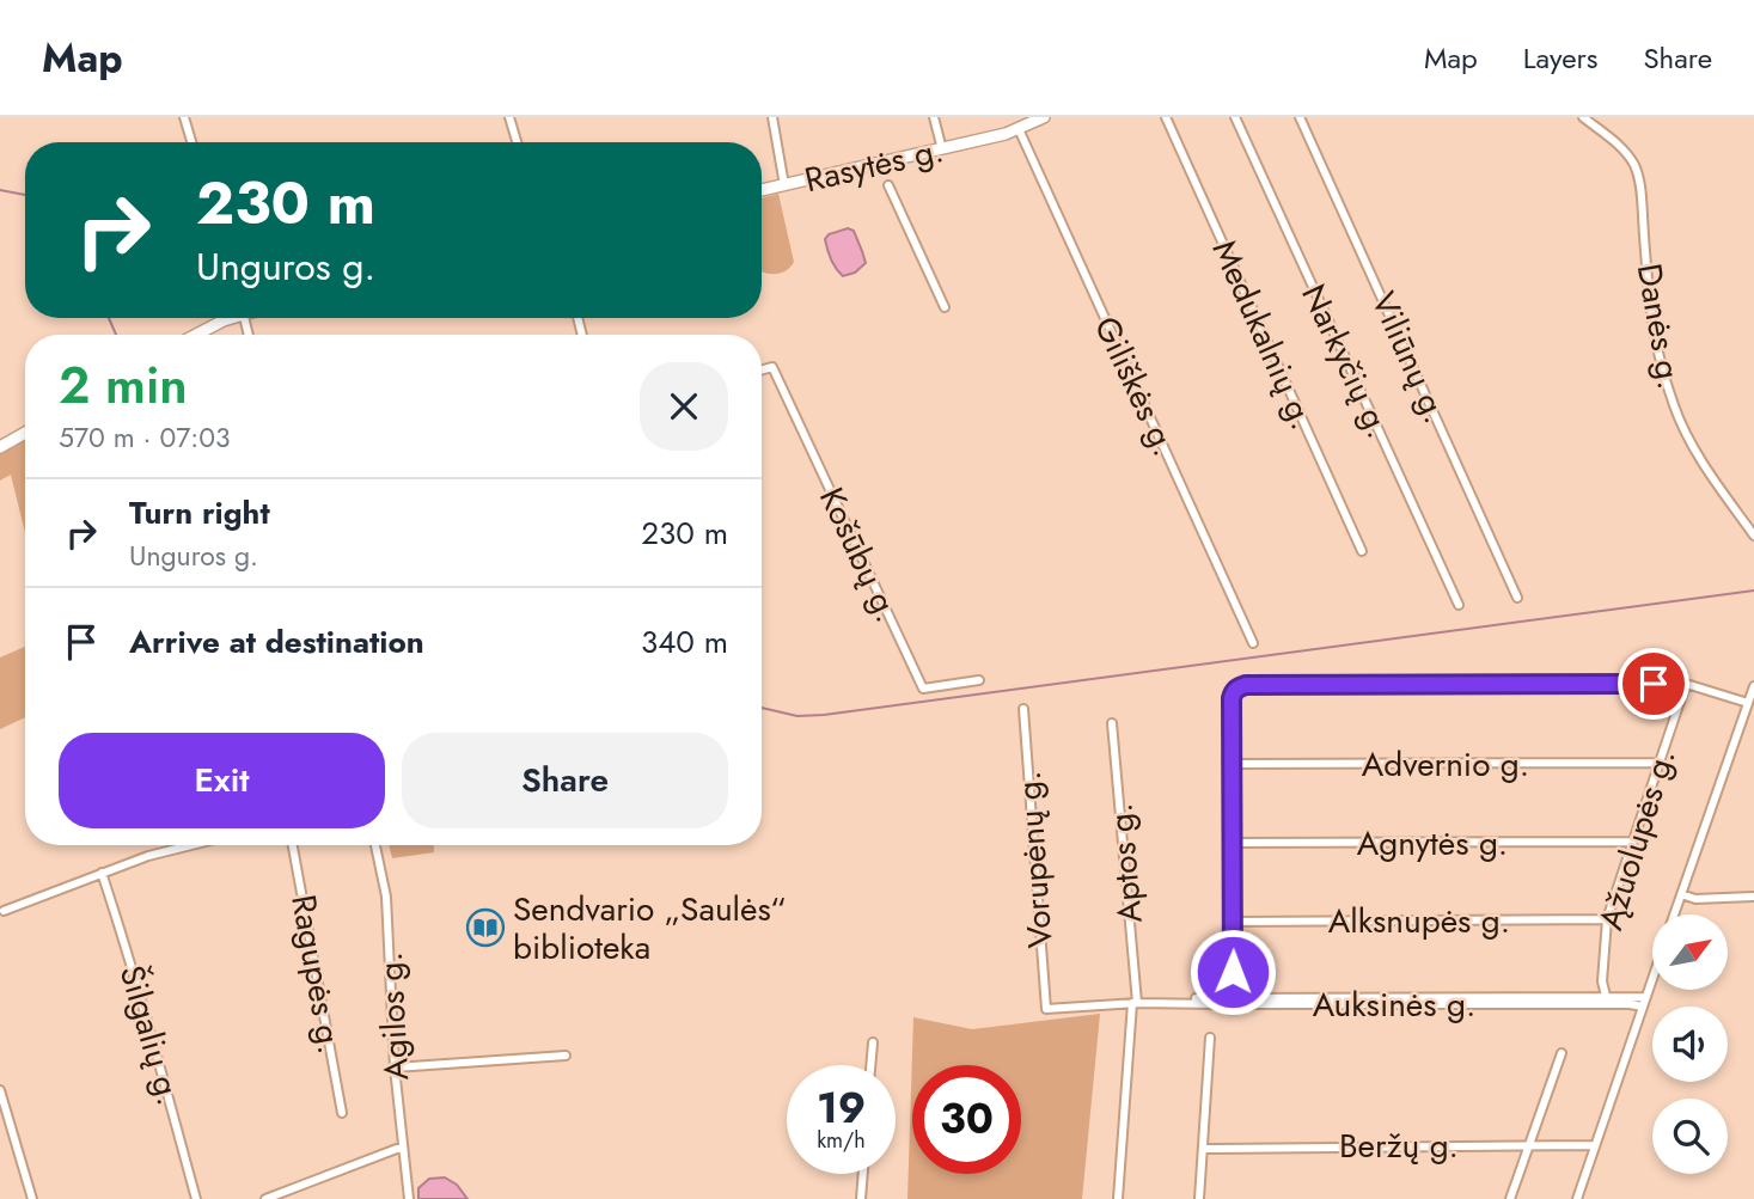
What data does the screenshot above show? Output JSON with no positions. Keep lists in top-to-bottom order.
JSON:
{
  "streets": {
    "main road": ["Rasytės g."],
    "street": [
      "Danės g.",
      "Medukalnių g.",
      "Viliūnų g.",
      "Narkyčių g.",
      "Giliškės g.",
      "Košūbų g.",
      "Advernio g.",
      "Ąžuolupės g.",
      "Agnytės g.",
      "Vorupėnų g.",
      "Aptos g.",
      "Alksnupės g.",
      "Ragupės g.",
      "Auksinės g.",
      "Agilos g.",
      "Šilgalių g.",
      "Beržų g."
    ]
  },
  "crossings": [
    ["Rasytės g.", "Giliškės g."],
    ["Advernio g.", "Ąžuolupės g."],
    ["Ąžuolupės g.", "Agnytės g."],
    ["Ąžuolupės g.", "Alksnupės g."],
    ["Vorupėnų g.", "Auksinės g."],
    ["Aptos g.", "Auksinės g."]
  ],
  "places": {
    "library": ["Sendvario „Saulės“ biblioteka"]
  },
  "north": "top right",
  "page": {
    "header": "Map",
    "nav": ["Map", "Layers", "Share"],
    "turn": ["230 m", "Unguros g."],
    "heading": ["2 min", "570 m · 07:03"],
    "list": [
      {
        "name": "Turn right",
        "note": "Unguros g.",
        "value": "230 m"
      },
      {
        "name": "Arrive at destination",
        "value": "340 m"
      }
    ],
    "buttons": ["Exit", "Share"],
    "speed": "19 km/h",
    "limit": "30"
  }
}
